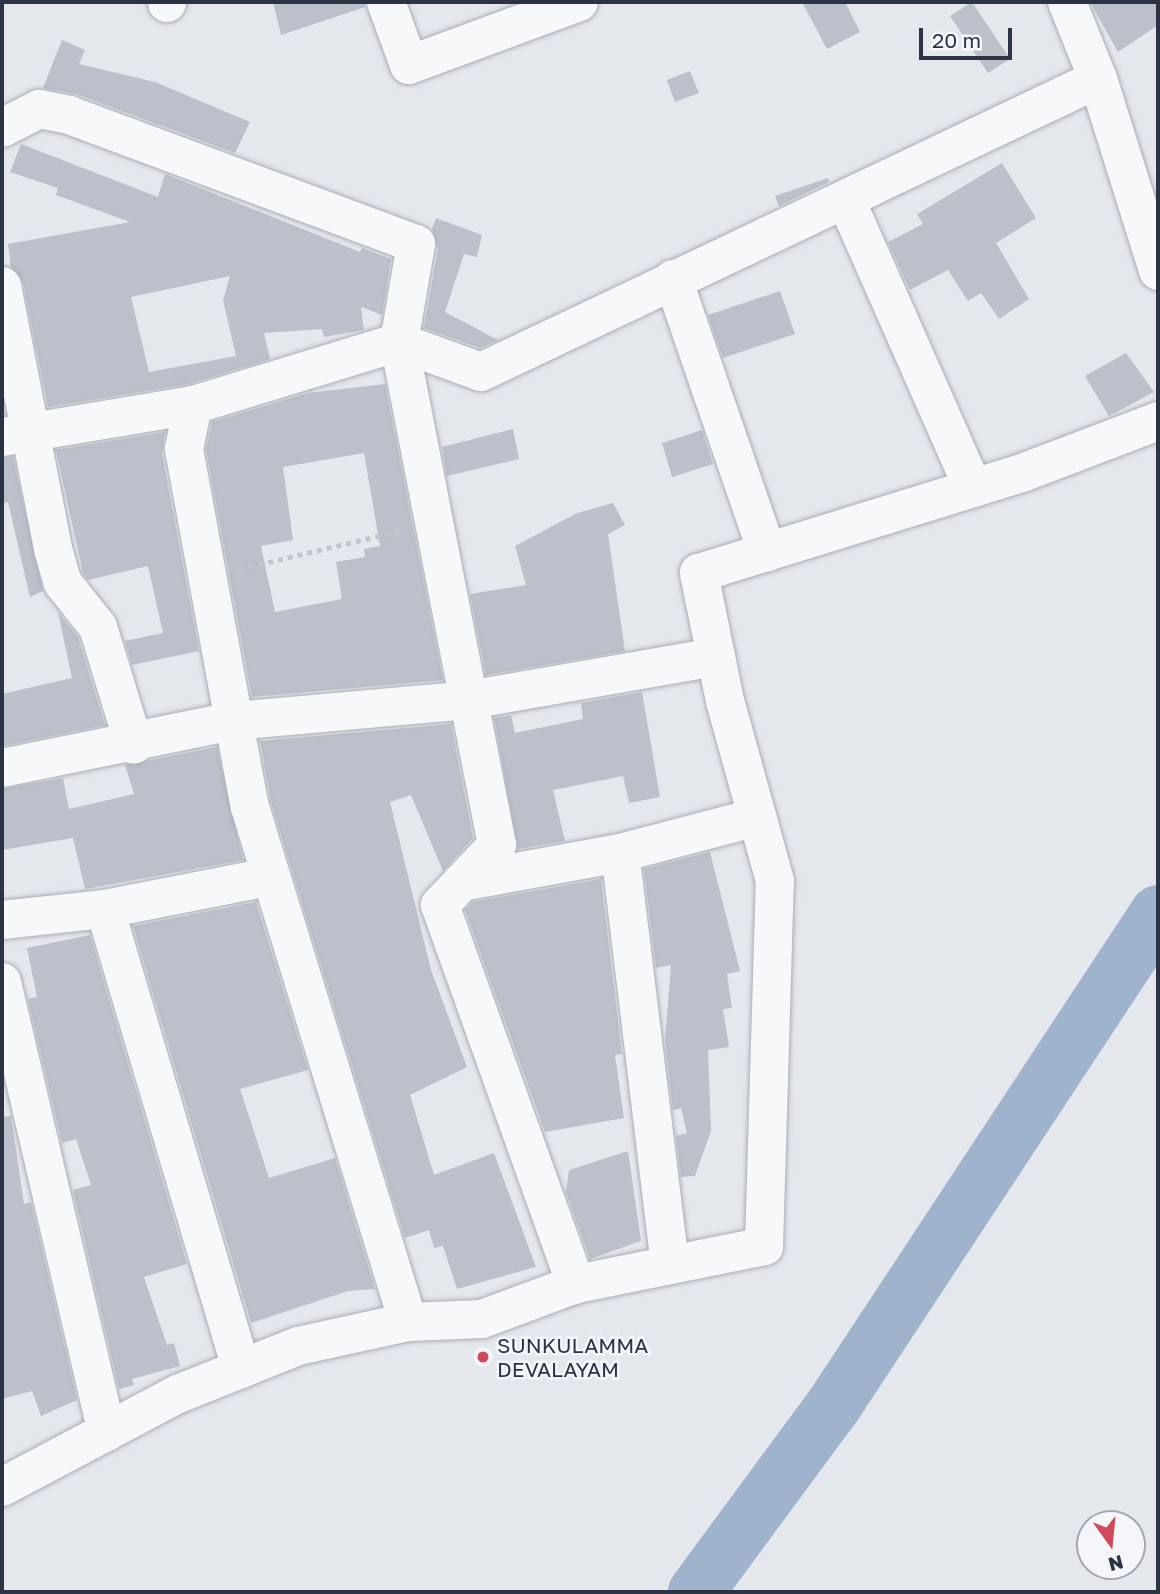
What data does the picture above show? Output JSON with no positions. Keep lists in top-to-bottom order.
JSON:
{
  "places": ["SUNKULAMMA DEVALAYAM"],
  "scale_bar": "20 m",
  "north": "bottom"
}
